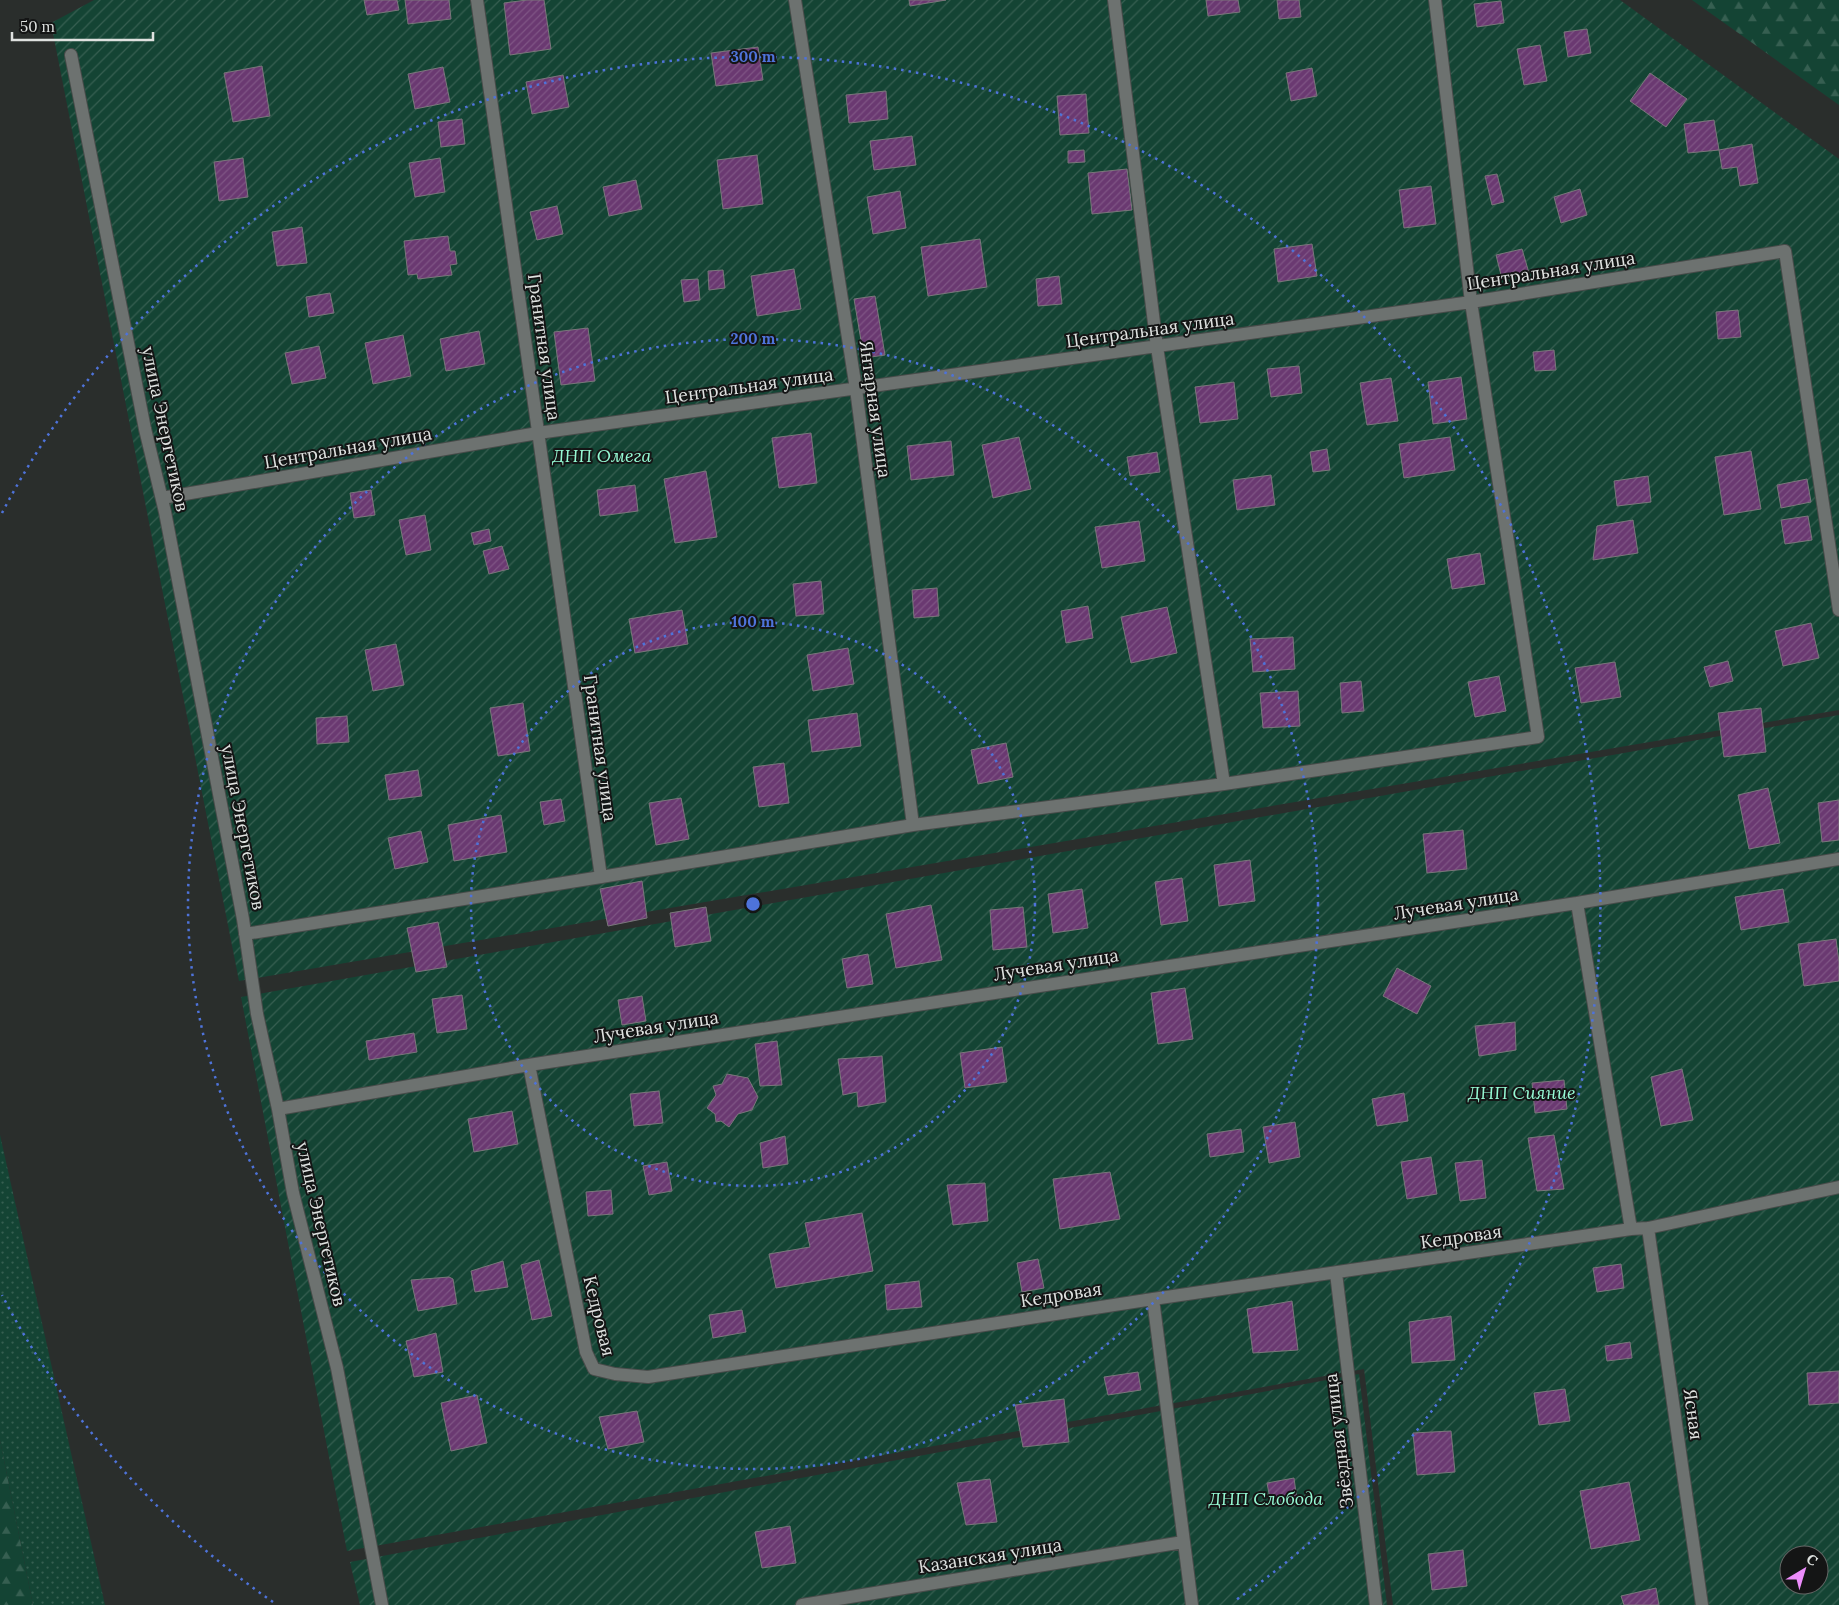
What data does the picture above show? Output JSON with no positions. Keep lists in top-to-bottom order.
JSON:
{
  "streets": {
    "street": [
      "Центральная улица",
      "Гранитная улица",
      "Янтарная улица",
      "улица Энергетиков",
      "Лучевая улица",
      "Кедровая",
      "Ясная",
      "Звёздная улица",
      "Казанская улица"
    ]
  },
  "crossings": [
    ["Центральная улица", "Гранитная улица"],
    ["Центральная улица", "Янтарная улица"],
    ["Центральная улица", "улица Энергетиков"],
    ["улица Энергетиков", "Лучевая улица"],
    ["Лучевая улица", "Кедровая"],
    ["Кедровая", "Ясная"],
    ["Кедровая", "Звёздная улица"]
  ],
  "parks": ["ДНП Омега", "ДНП Сияние", "ДНП Слобода"],
  "scale_bar": "50 m",
  "north": "top right",
  "rings": ["300 m", "200 m", "100 m"]
}
